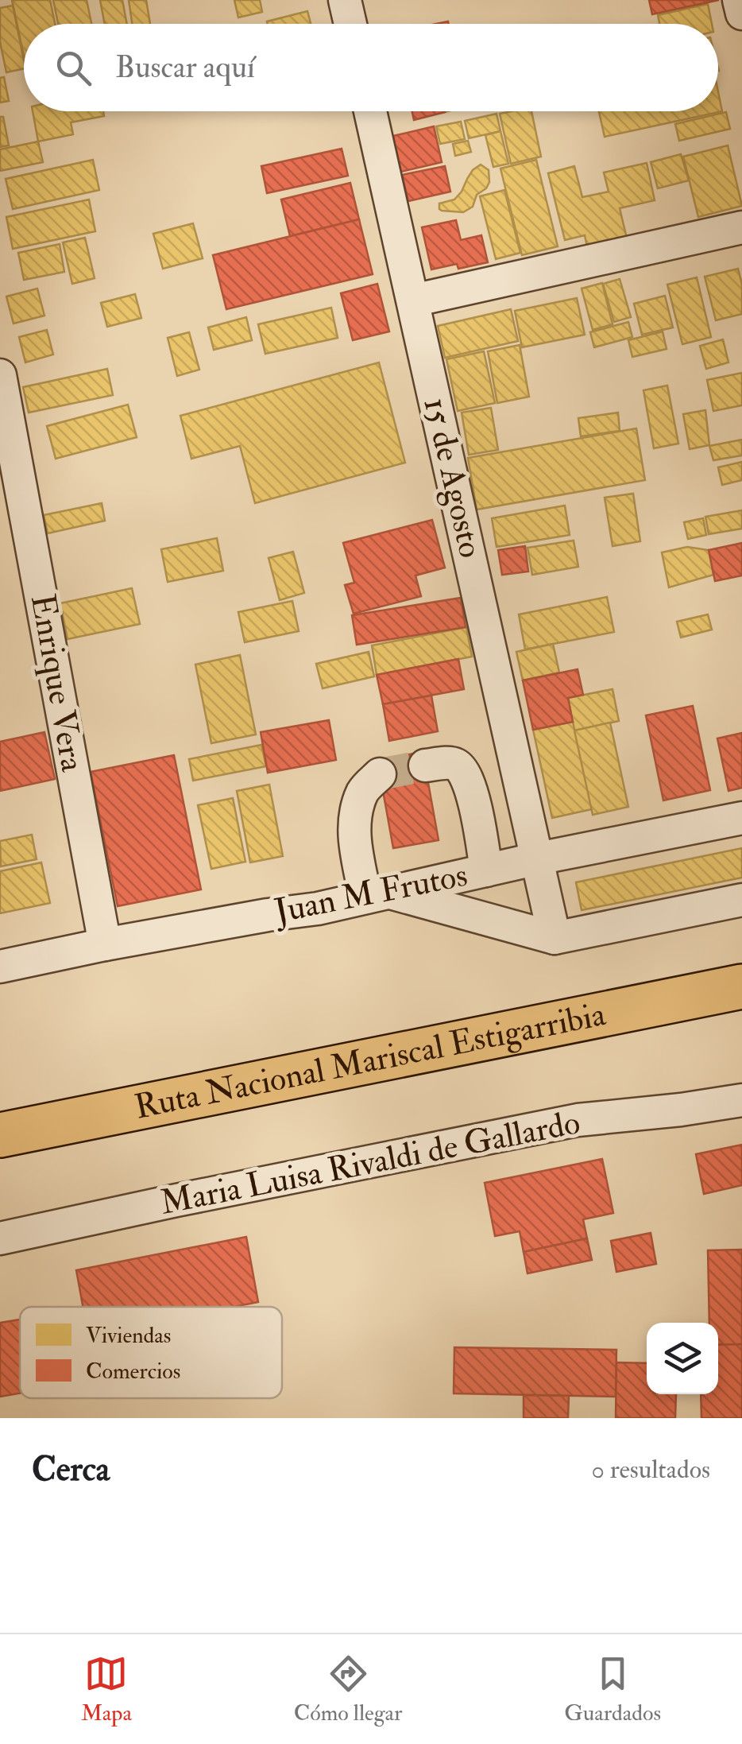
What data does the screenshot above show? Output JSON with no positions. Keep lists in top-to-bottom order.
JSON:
{
  "streets": {
    "highway": ["Ruta Nacional Mariscal Estigarribia"],
    "street": [
      "15 de Agosto",
      "Enrique Vera",
      "Juan M Frutos",
      "Maria Luisa Rivaldi de Gallardo"
    ]
  },
  "crossings": [
    ["15 de Agosto", "Juan M Frutos"],
    ["Enrique Vera", "Juan M Frutos"]
  ],
  "legend": ["Viviendas", "Comercios"],
  "page": {
    "search": "Buscar aquí",
    "heading": ["Cerca", "0 resultados"],
    "nav": ["Mapa", "Cómo llegar", "Guardados"]
  }
}
